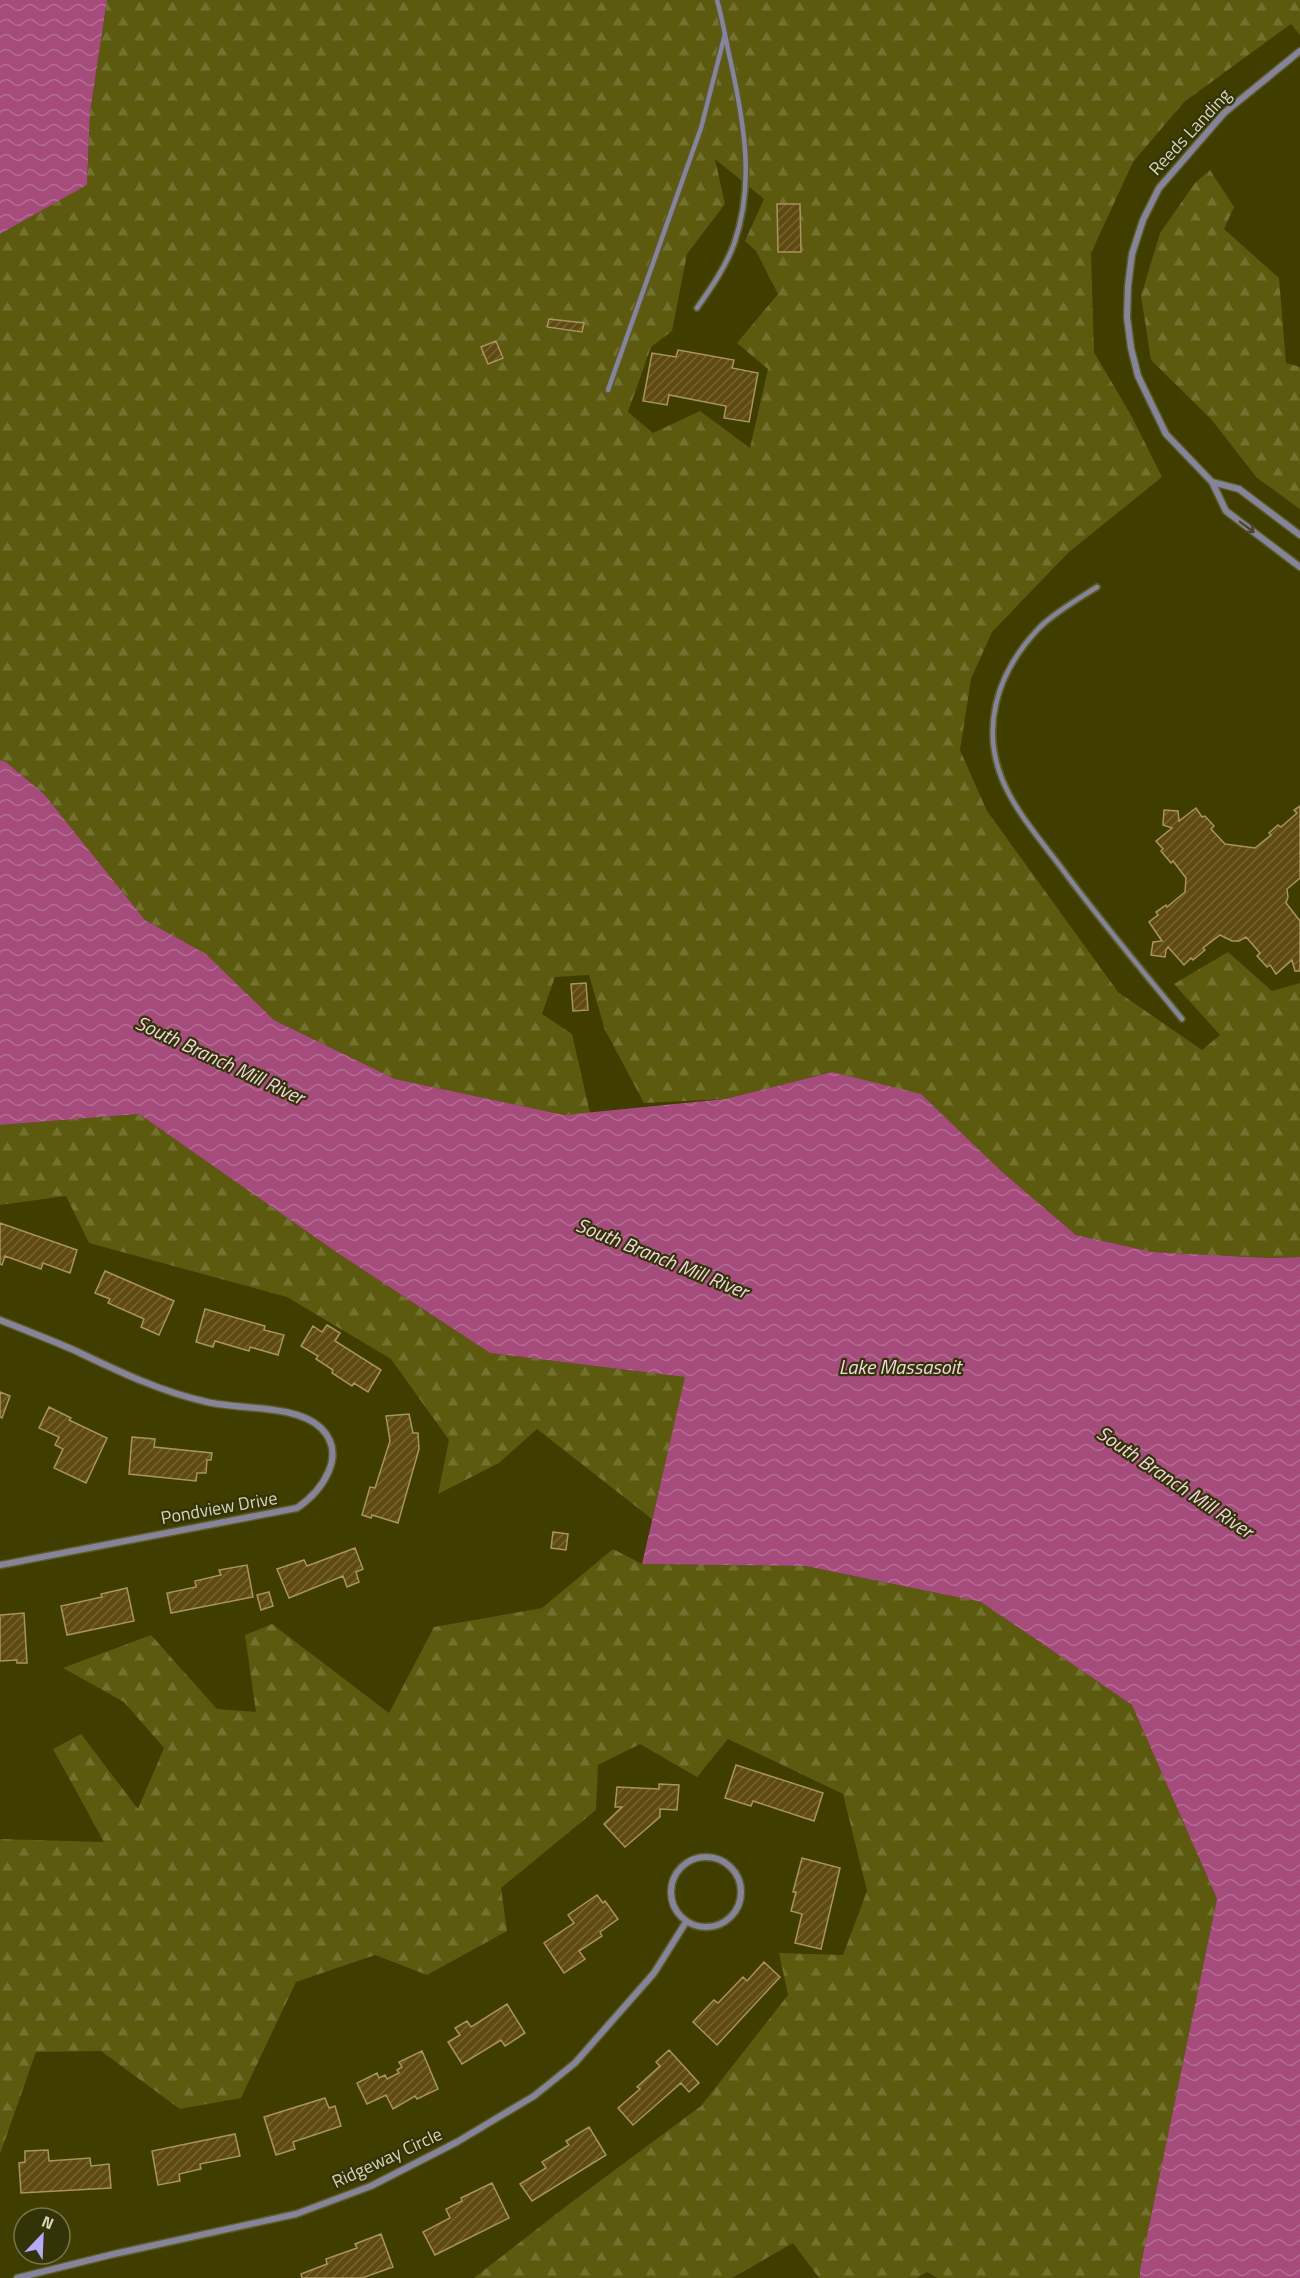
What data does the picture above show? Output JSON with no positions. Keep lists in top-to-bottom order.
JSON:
{
  "streets": {
    "street": ["Reeds Landing", "Pondview Drive", "Ridgeway Circle"]
  },
  "water": ["South Branch Mill River", "Lake Massasoit"],
  "north": "top right"
}
